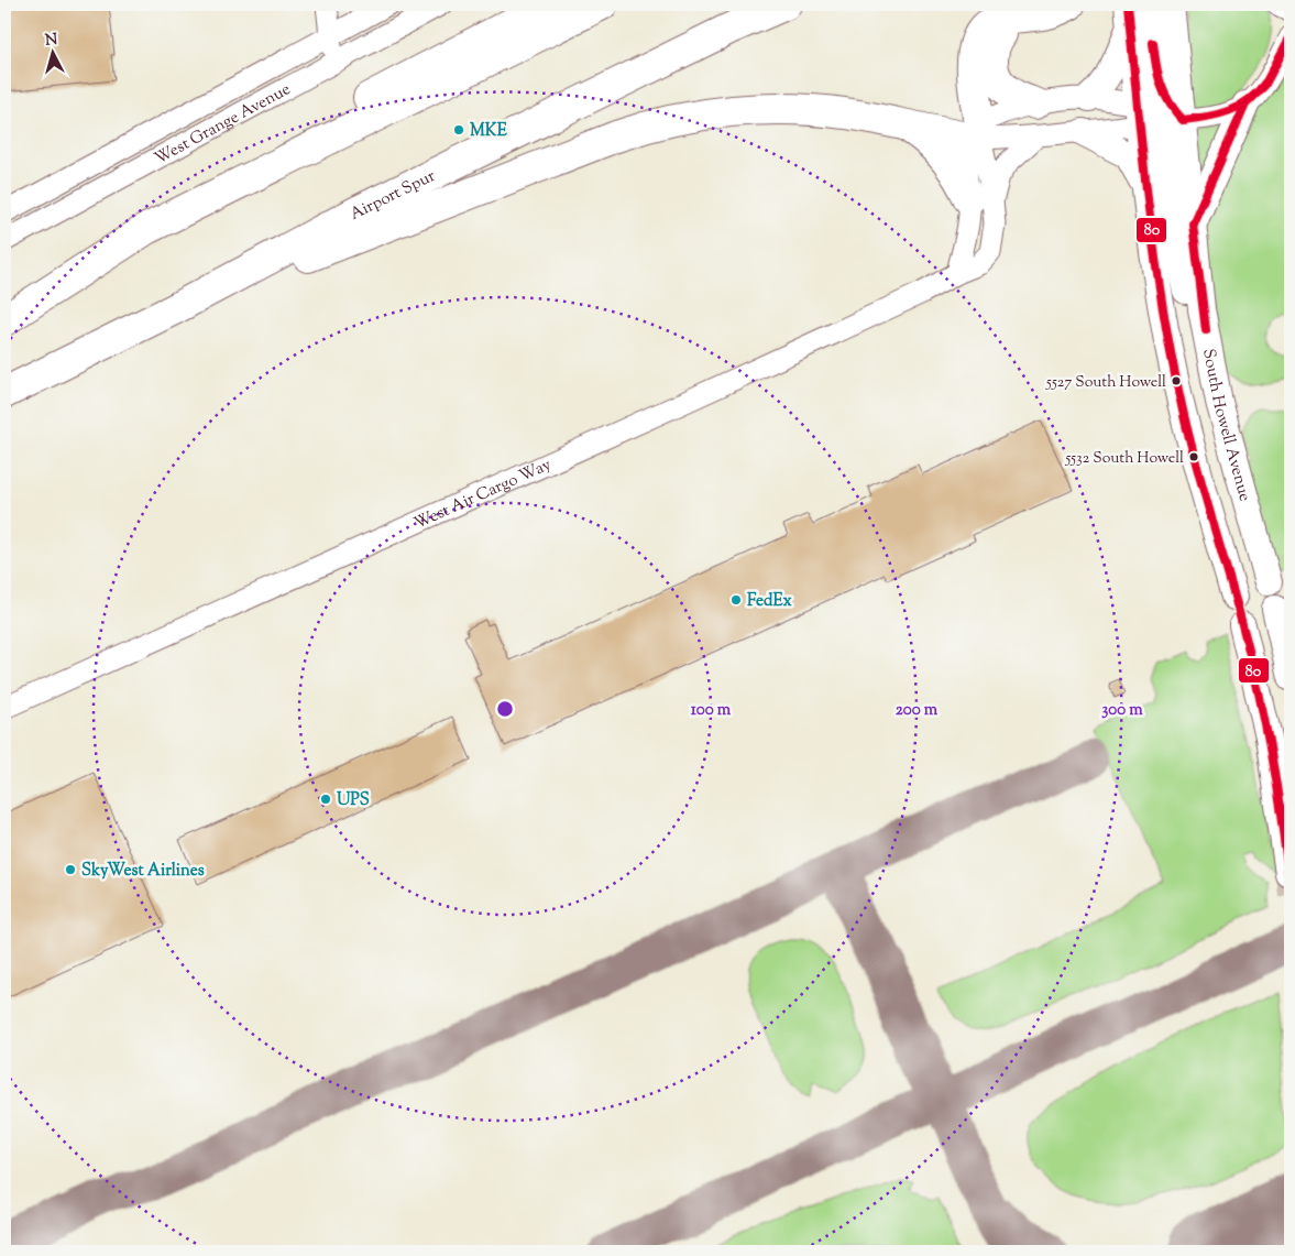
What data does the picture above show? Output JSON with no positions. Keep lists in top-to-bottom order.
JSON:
{
  "streets": {
    "highway": ["Airport Spur"],
    "main road": ["South Howell Avenue"],
    "street": ["West Grange Avenue", "West Air Cargo Way"]
  },
  "places": [
    "MKE",
    "5527 South Howell",
    "5532 South Howell",
    "FedEx",
    "UPS",
    "SkyWest Airlines"
  ],
  "lines": ["transit line 80"],
  "north": "top",
  "rings": ["100 m", "200 m", "300 m"]
}
